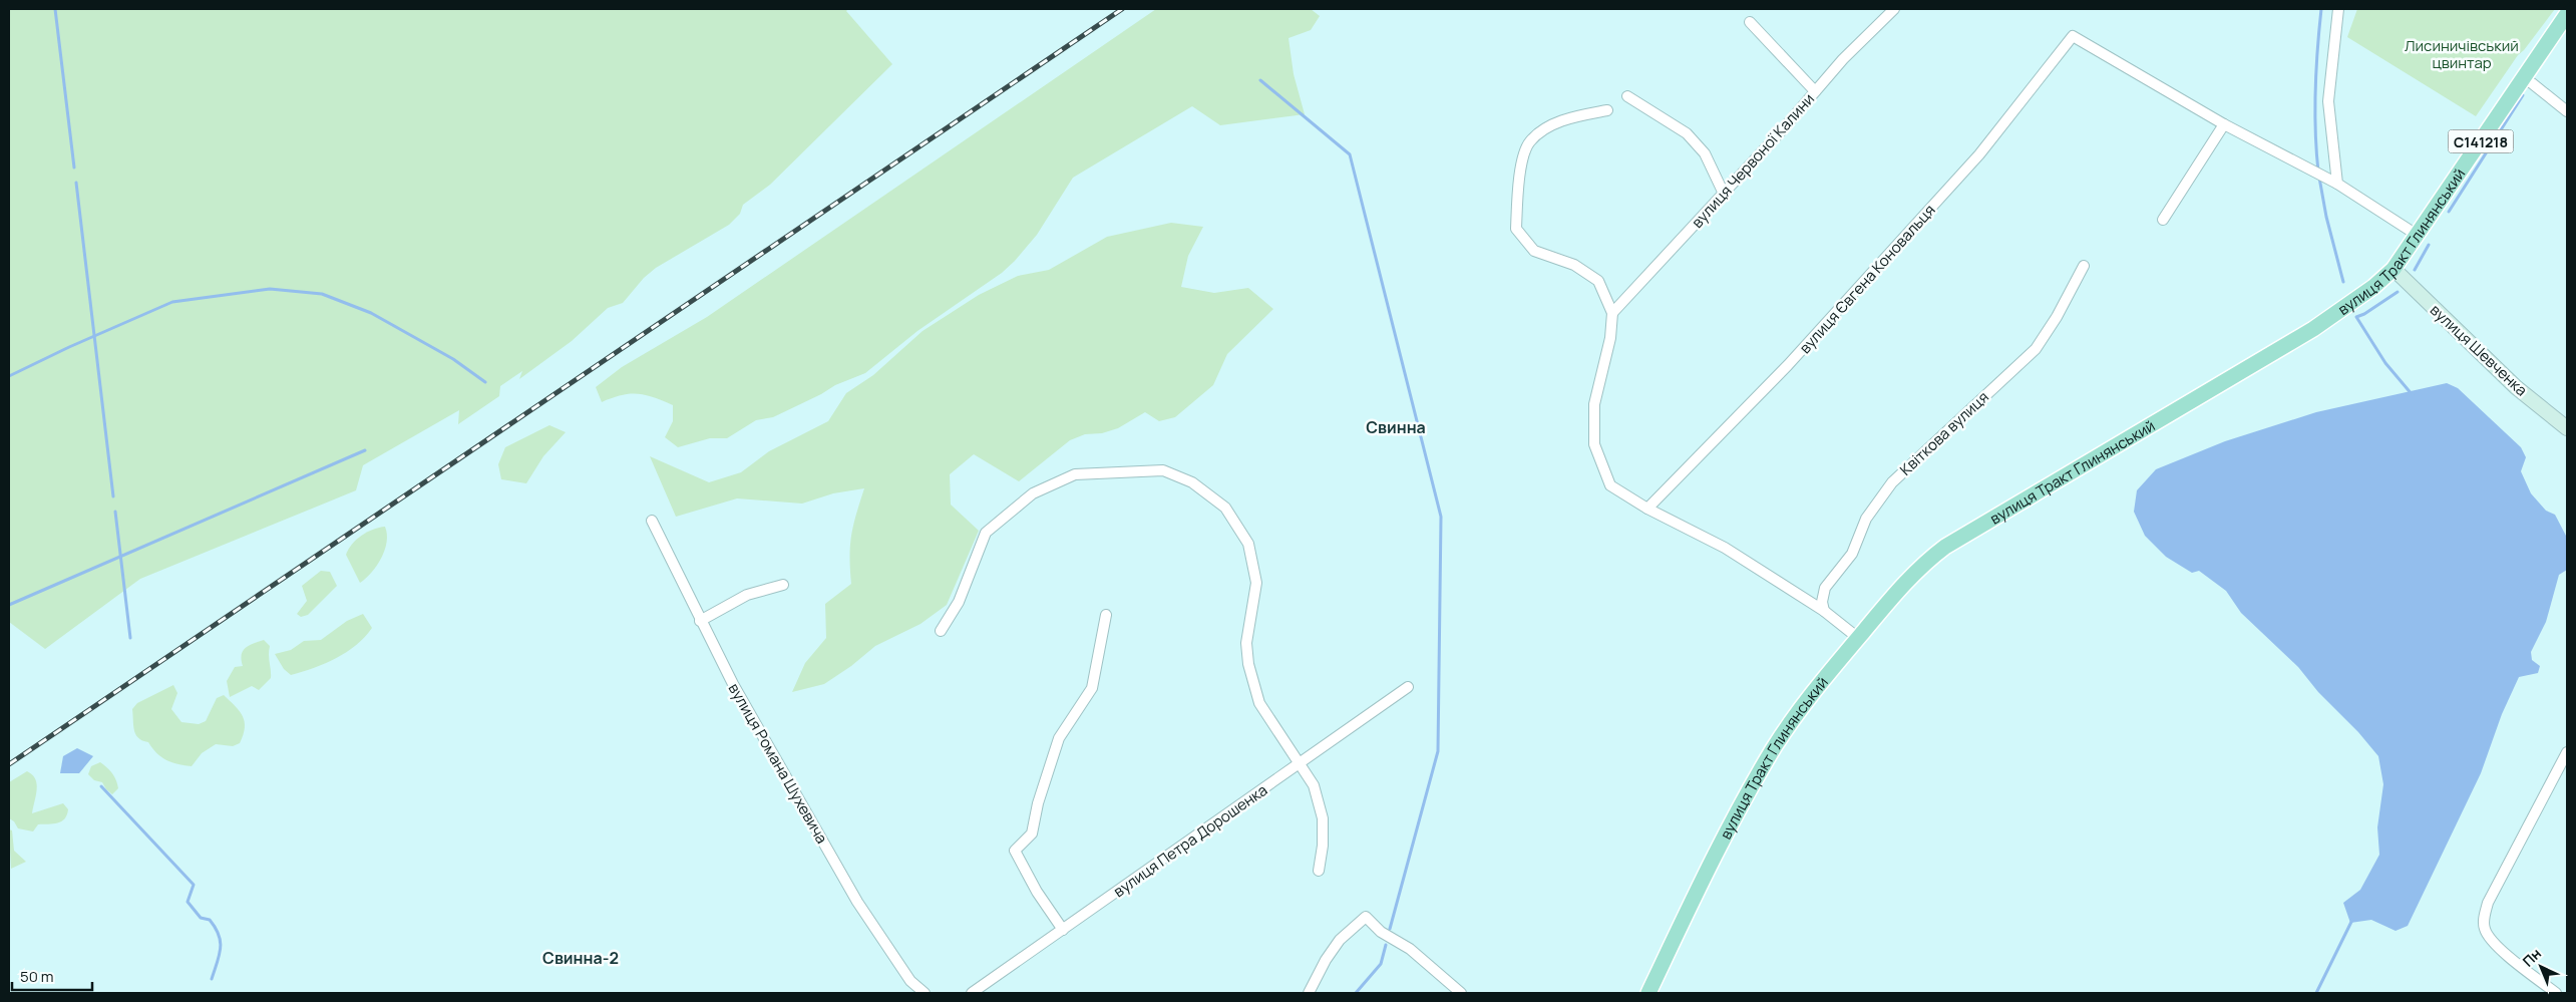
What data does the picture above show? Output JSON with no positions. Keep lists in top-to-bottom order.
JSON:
{
  "streets": {
    "main road": ["С141218", "вулиця Тракт Глинянський", "вулиця Шевченка"],
    "street": [
      "вулиця Червоної Калини",
      "вулиця Євгена Коновальця",
      "Квіткова вулиця",
      "вулиця Романа Шухевича",
      "вулиця Петра Дорошенка"
    ]
  },
  "crossings": [
    ["вулиця Тракт Глинянський", "вулиця Шевченка"]
  ],
  "districts": ["Свинна", "Свинна-2"],
  "parks": ["Лисиничівський цвинтар"],
  "scale_bar": "50 m",
  "north": "top left"
}
